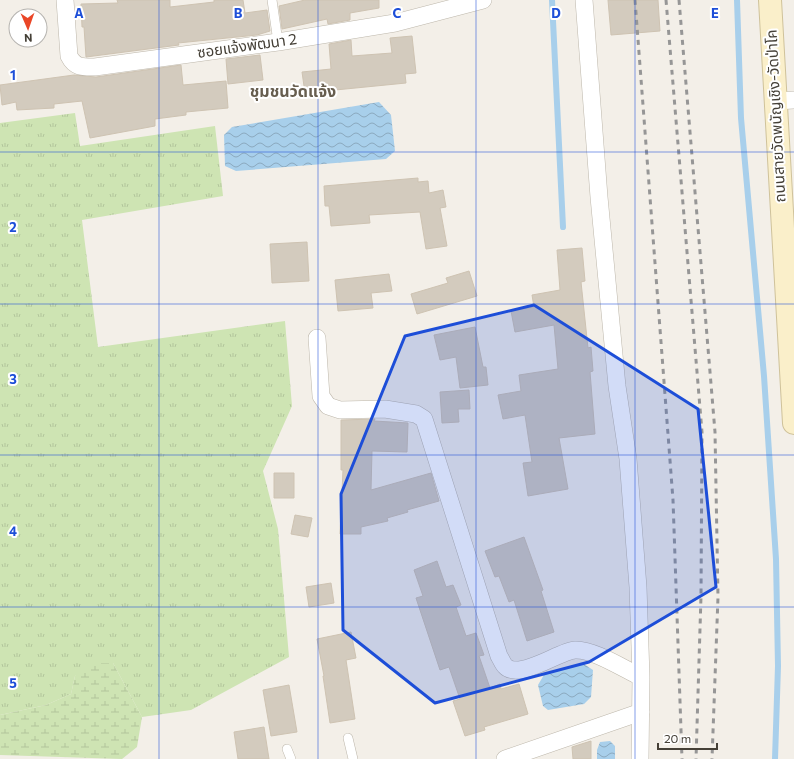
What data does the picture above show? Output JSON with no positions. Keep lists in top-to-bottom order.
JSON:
{
  "streets": {
    "main road": ["ถนนสายวัดพนัญเชิง-วัดป่าโค"],
    "street": ["ซอยแจ้งพัฒนา 2"]
  },
  "districts": ["ชุมชนวัดแจ้ง"],
  "scale_bar": "20 m",
  "north": "bottom",
  "grid": {
    "columns": [
      "A",
      "B",
      "C",
      "D",
      "E"
    ],
    "rows": [
      "1",
      "2",
      "3",
      "4",
      "5"
    ]
  }
}
